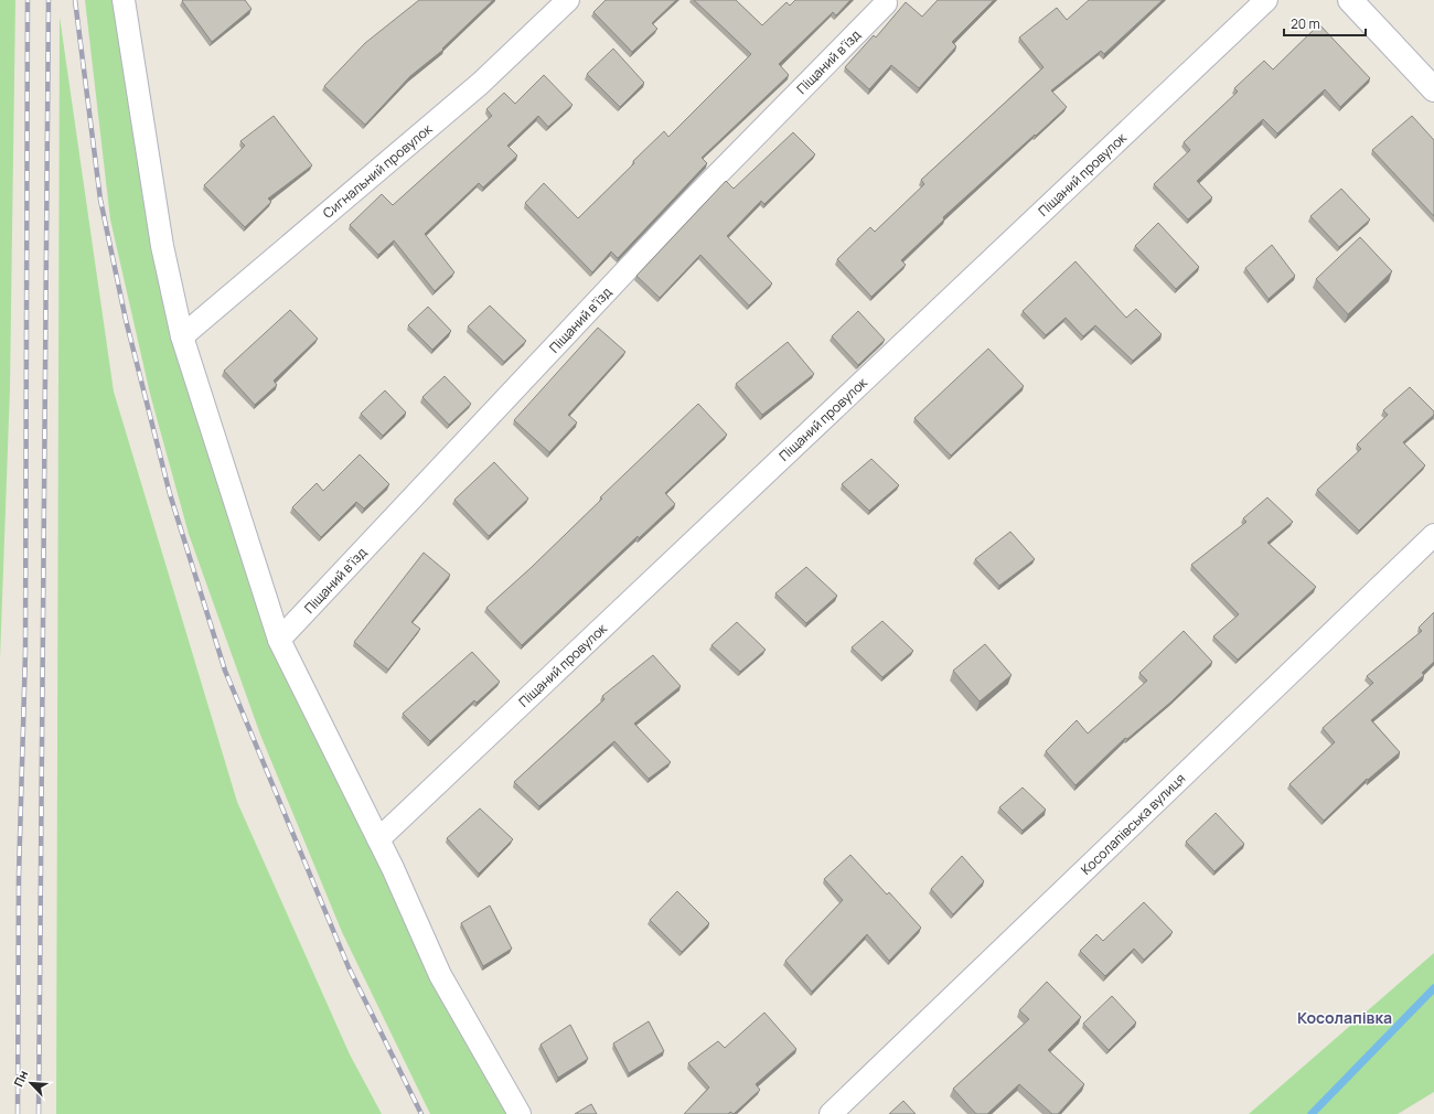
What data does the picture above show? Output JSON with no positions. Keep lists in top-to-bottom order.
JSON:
{
  "streets": {
    "street": [
      "Піщаний в’їзд",
      "Сигнальний провулок",
      "Піщаний провулок",
      "Косолапівська вулиця"
    ]
  },
  "districts": ["Косолапівка"],
  "scale_bar": "20 m",
  "north": "top left"
}
